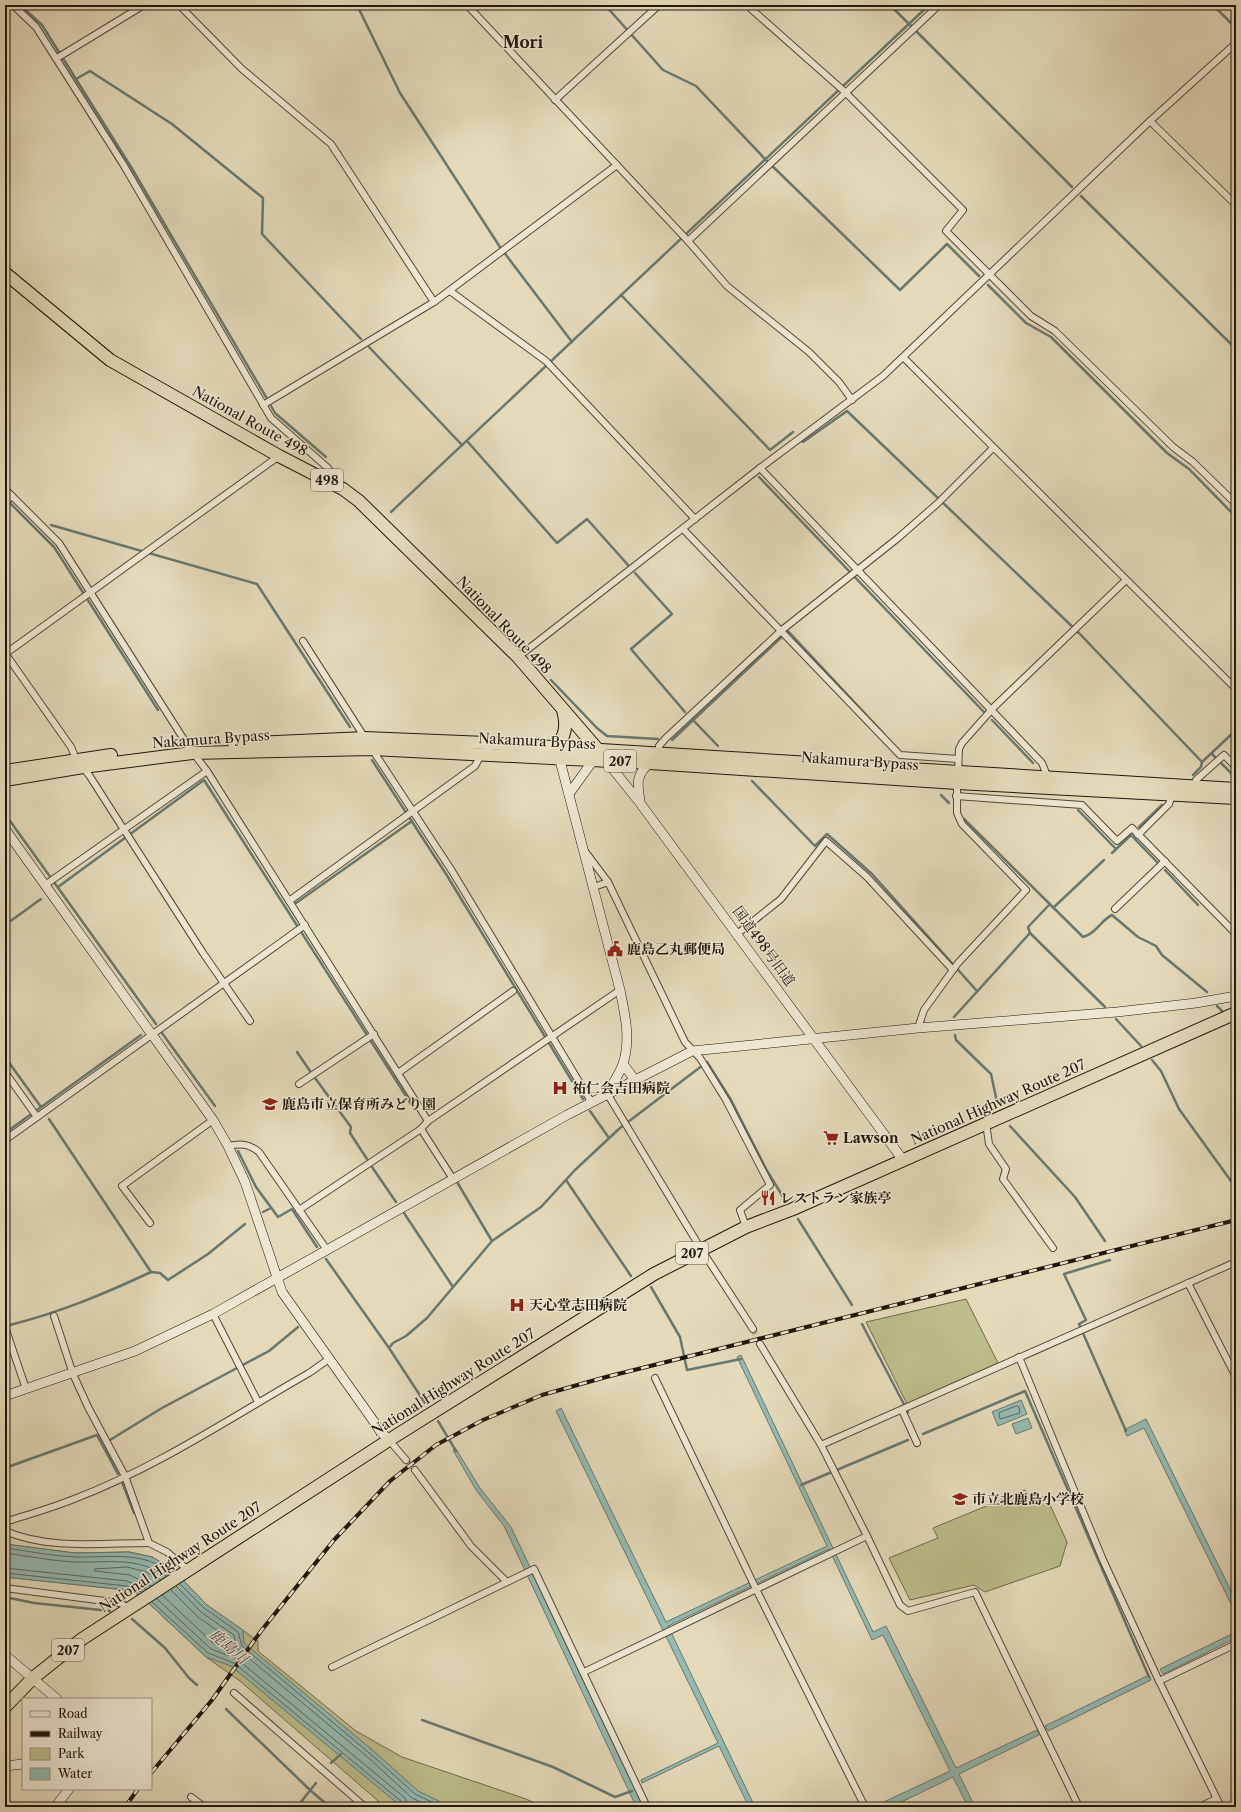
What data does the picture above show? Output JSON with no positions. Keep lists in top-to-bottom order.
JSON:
{
  "streets": {
    "highway": [
      "National Route 498",
      "498",
      "Nakamura Bypass",
      "207",
      "National Highway Route 207"
    ],
    "street": ["国道498号旧道"]
  },
  "crossings": [
    ["National Route 498", "Nakamura Bypass"],
    ["National Route 498", "国道498号旧道"],
    ["Nakamura Bypass", "国道498号旧道"],
    ["国道498号旧道", "National Highway Route 207"]
  ],
  "districts": ["Mori"],
  "water": ["鹿島川"],
  "places": {
    "public building": ["鹿島乙丸郵便局"],
    "hospital": ["祐仁会吉田病院", "天心堂志田病院"],
    "school or university": ["鹿島市立保育所みどり園", "市立北鹿島小学校"],
    "supermarket": ["Lawson"],
    "restaurant": ["レストラン家族亭"]
  },
  "legend": [
    "Road",
    "Railway",
    "Park",
    "Water"
  ]
}
